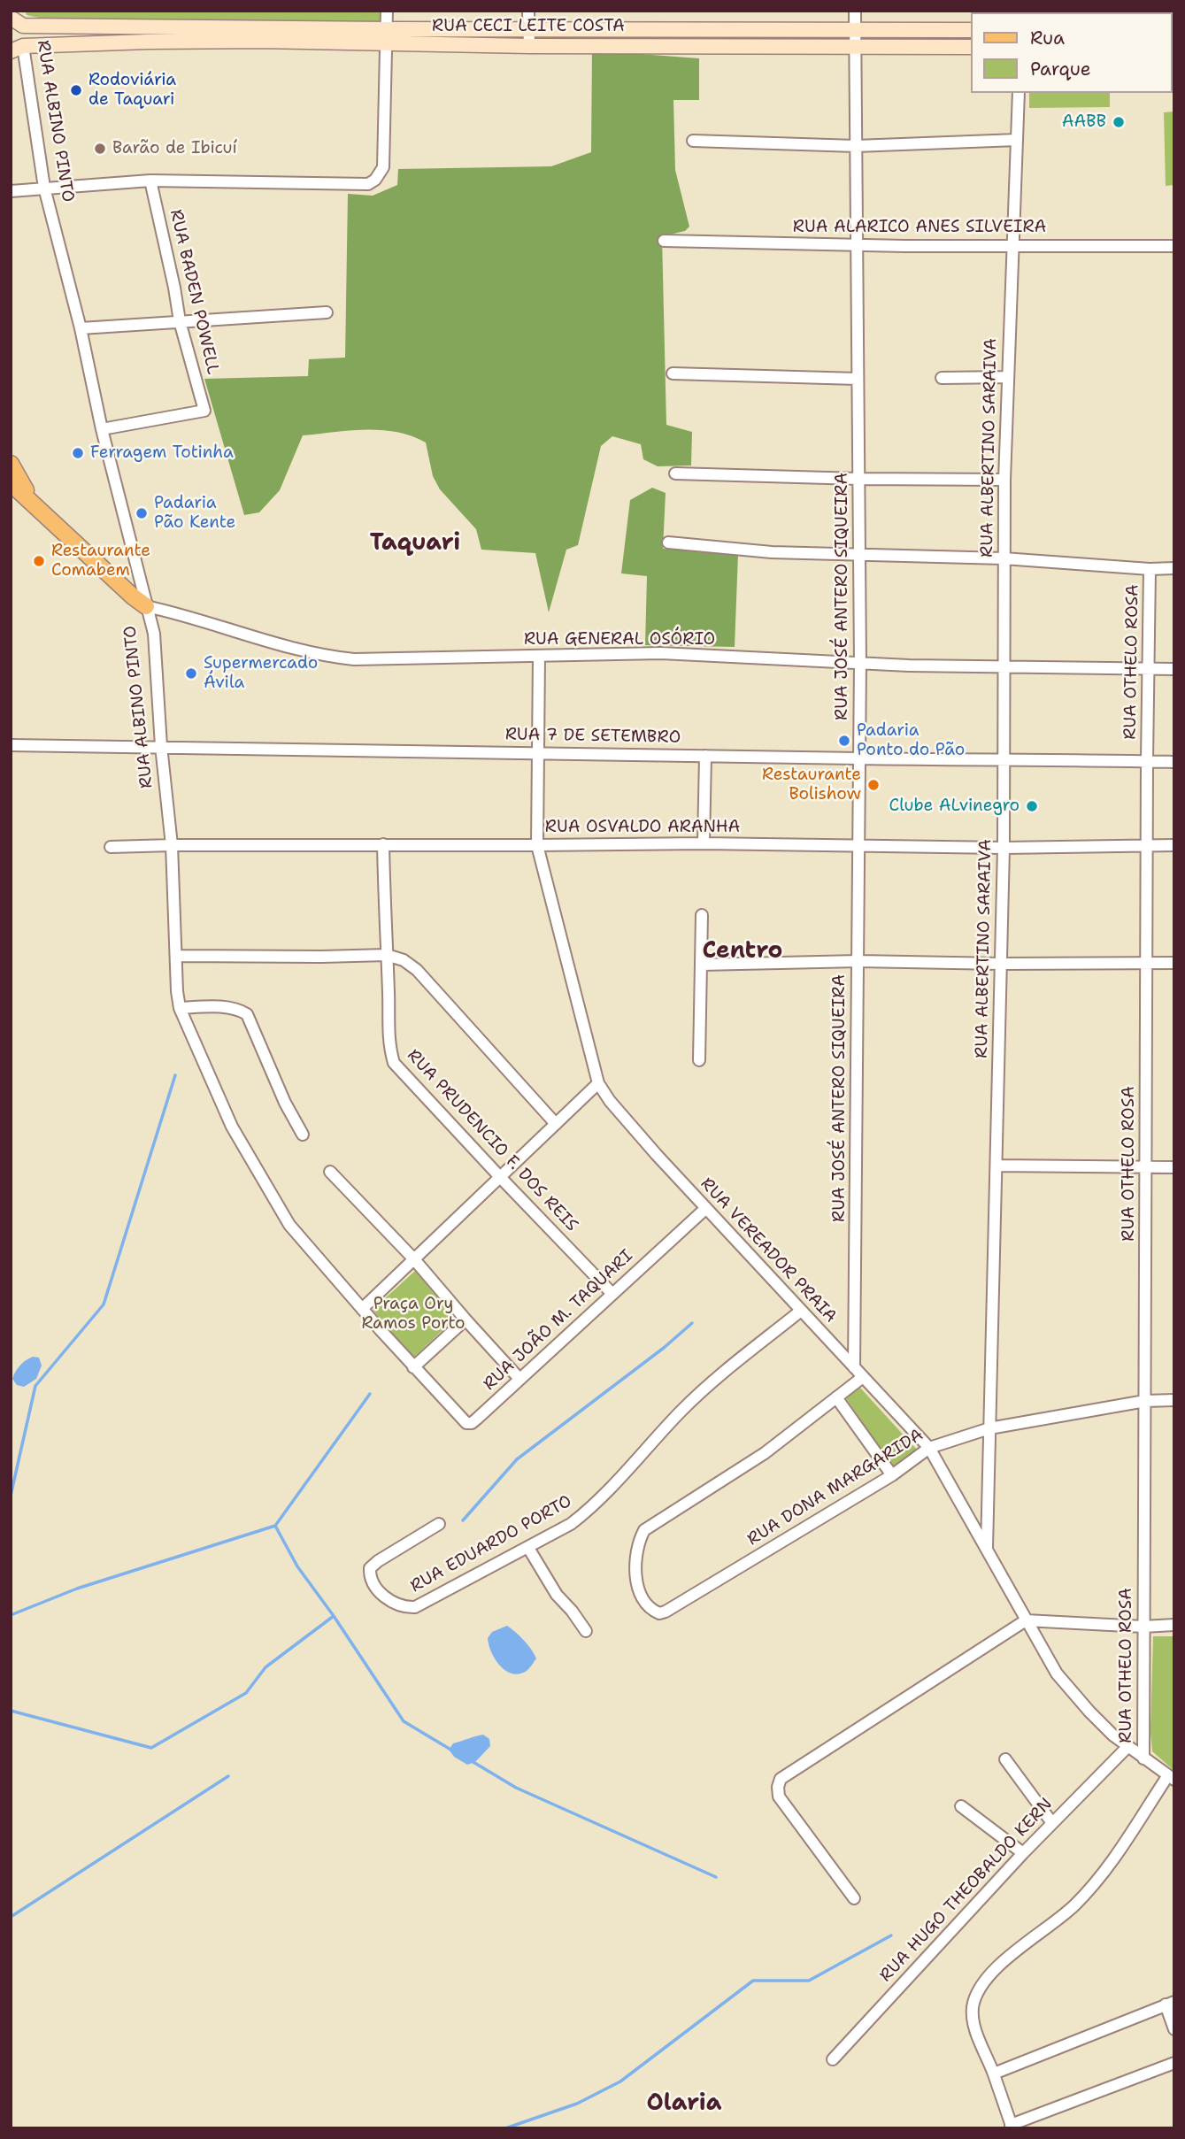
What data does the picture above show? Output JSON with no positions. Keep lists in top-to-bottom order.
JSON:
{
  "streets": {
    "street": [
      "RUA CECI LEITE COSTA",
      "RUA ALBINO PINTO",
      "RUA ALARICO ANES SILVEIRA",
      "RUA BADEN POWELL",
      "RUA ALBERTINO SARAIVA",
      "RUA JOSÉ ANTERO SIQUEIRA",
      "RUA GENERAL OSÓRIO",
      "RUA OTHELO ROSA",
      "RUA 7 DE SETEMBRO",
      "RUA OSVALDO ARANHA",
      "RUA PRUDENCIO F. DOS REIS",
      "RUA VEREADOR PRAIA",
      "RUA JOÃO M. TAQUARI",
      "RUA DONA MARGARIDA",
      "RUA EDUARDO PORTO",
      "RUA HUGO THEOBALDO KERN"
    ]
  },
  "crossings": [
    ["RUA CECI LEITE COSTA", "RUA ALBINO PINTO"],
    ["RUA CECI LEITE COSTA", "RUA JOSÉ ANTERO SIQUEIRA"],
    ["RUA ALBINO PINTO", "RUA BADEN POWELL"],
    ["RUA ALBINO PINTO", "RUA GENERAL OSÓRIO"],
    ["RUA ALBINO PINTO", "RUA 7 DE SETEMBRO"],
    ["RUA ALBINO PINTO", "RUA OSVALDO ARANHA"],
    ["RUA ALBINO PINTO", "RUA JOÃO M. TAQUARI"],
    ["RUA ALARICO ANES SILVEIRA", "RUA ALBERTINO SARAIVA"],
    ["RUA ALARICO ANES SILVEIRA", "RUA JOSÉ ANTERO SIQUEIRA"],
    ["RUA ALBERTINO SARAIVA", "RUA GENERAL OSÓRIO"],
    ["RUA ALBERTINO SARAIVA", "RUA 7 DE SETEMBRO"],
    ["RUA ALBERTINO SARAIVA", "RUA OSVALDO ARANHA"],
    ["RUA ALBERTINO SARAIVA", "RUA VEREADOR PRAIA"],
    ["RUA ALBERTINO SARAIVA", "RUA DONA MARGARIDA"],
    ["RUA JOSÉ ANTERO SIQUEIRA", "RUA GENERAL OSÓRIO"],
    ["RUA JOSÉ ANTERO SIQUEIRA", "RUA 7 DE SETEMBRO"],
    ["RUA JOSÉ ANTERO SIQUEIRA", "RUA OSVALDO ARANHA"],
    ["RUA JOSÉ ANTERO SIQUEIRA", "RUA VEREADOR PRAIA"],
    ["RUA GENERAL OSÓRIO", "RUA OTHELO ROSA"],
    ["RUA GENERAL OSÓRIO", "RUA VEREADOR PRAIA"],
    ["RUA OTHELO ROSA", "RUA 7 DE SETEMBRO"],
    ["RUA OTHELO ROSA", "RUA OSVALDO ARANHA"],
    ["RUA OTHELO ROSA", "RUA VEREADOR PRAIA"],
    ["RUA OTHELO ROSA", "RUA DONA MARGARIDA"],
    ["RUA 7 DE SETEMBRO", "RUA VEREADOR PRAIA"],
    ["RUA OSVALDO ARANHA", "RUA PRUDENCIO F. DOS REIS"],
    ["RUA OSVALDO ARANHA", "RUA VEREADOR PRAIA"],
    ["RUA PRUDENCIO F. DOS REIS", "RUA JOÃO M. TAQUARI"],
    ["RUA VEREADOR PRAIA", "RUA JOÃO M. TAQUARI"],
    ["RUA VEREADOR PRAIA", "RUA DONA MARGARIDA"],
    ["RUA VEREADOR PRAIA", "RUA EDUARDO PORTO"],
    ["RUA VEREADOR PRAIA", "RUA HUGO THEOBALDO KERN"]
  ],
  "districts": ["Taquari", "Centro", "Olaria"],
  "parks": ["Praça Ory Ramos Porto"],
  "places": [
    "Rodoviária de Taquari",
    "AABB",
    "Barão de Ibicuí",
    "Ferragem Totinha",
    "Padaria Pão Kente",
    "Restaurante Comabem",
    "Supermercado Ávila",
    "Padaria Ponto do Pão",
    "Restaurante Bolishow",
    "Clube ALvinegro"
  ],
  "legend": ["Rua", "Parque"]
}
